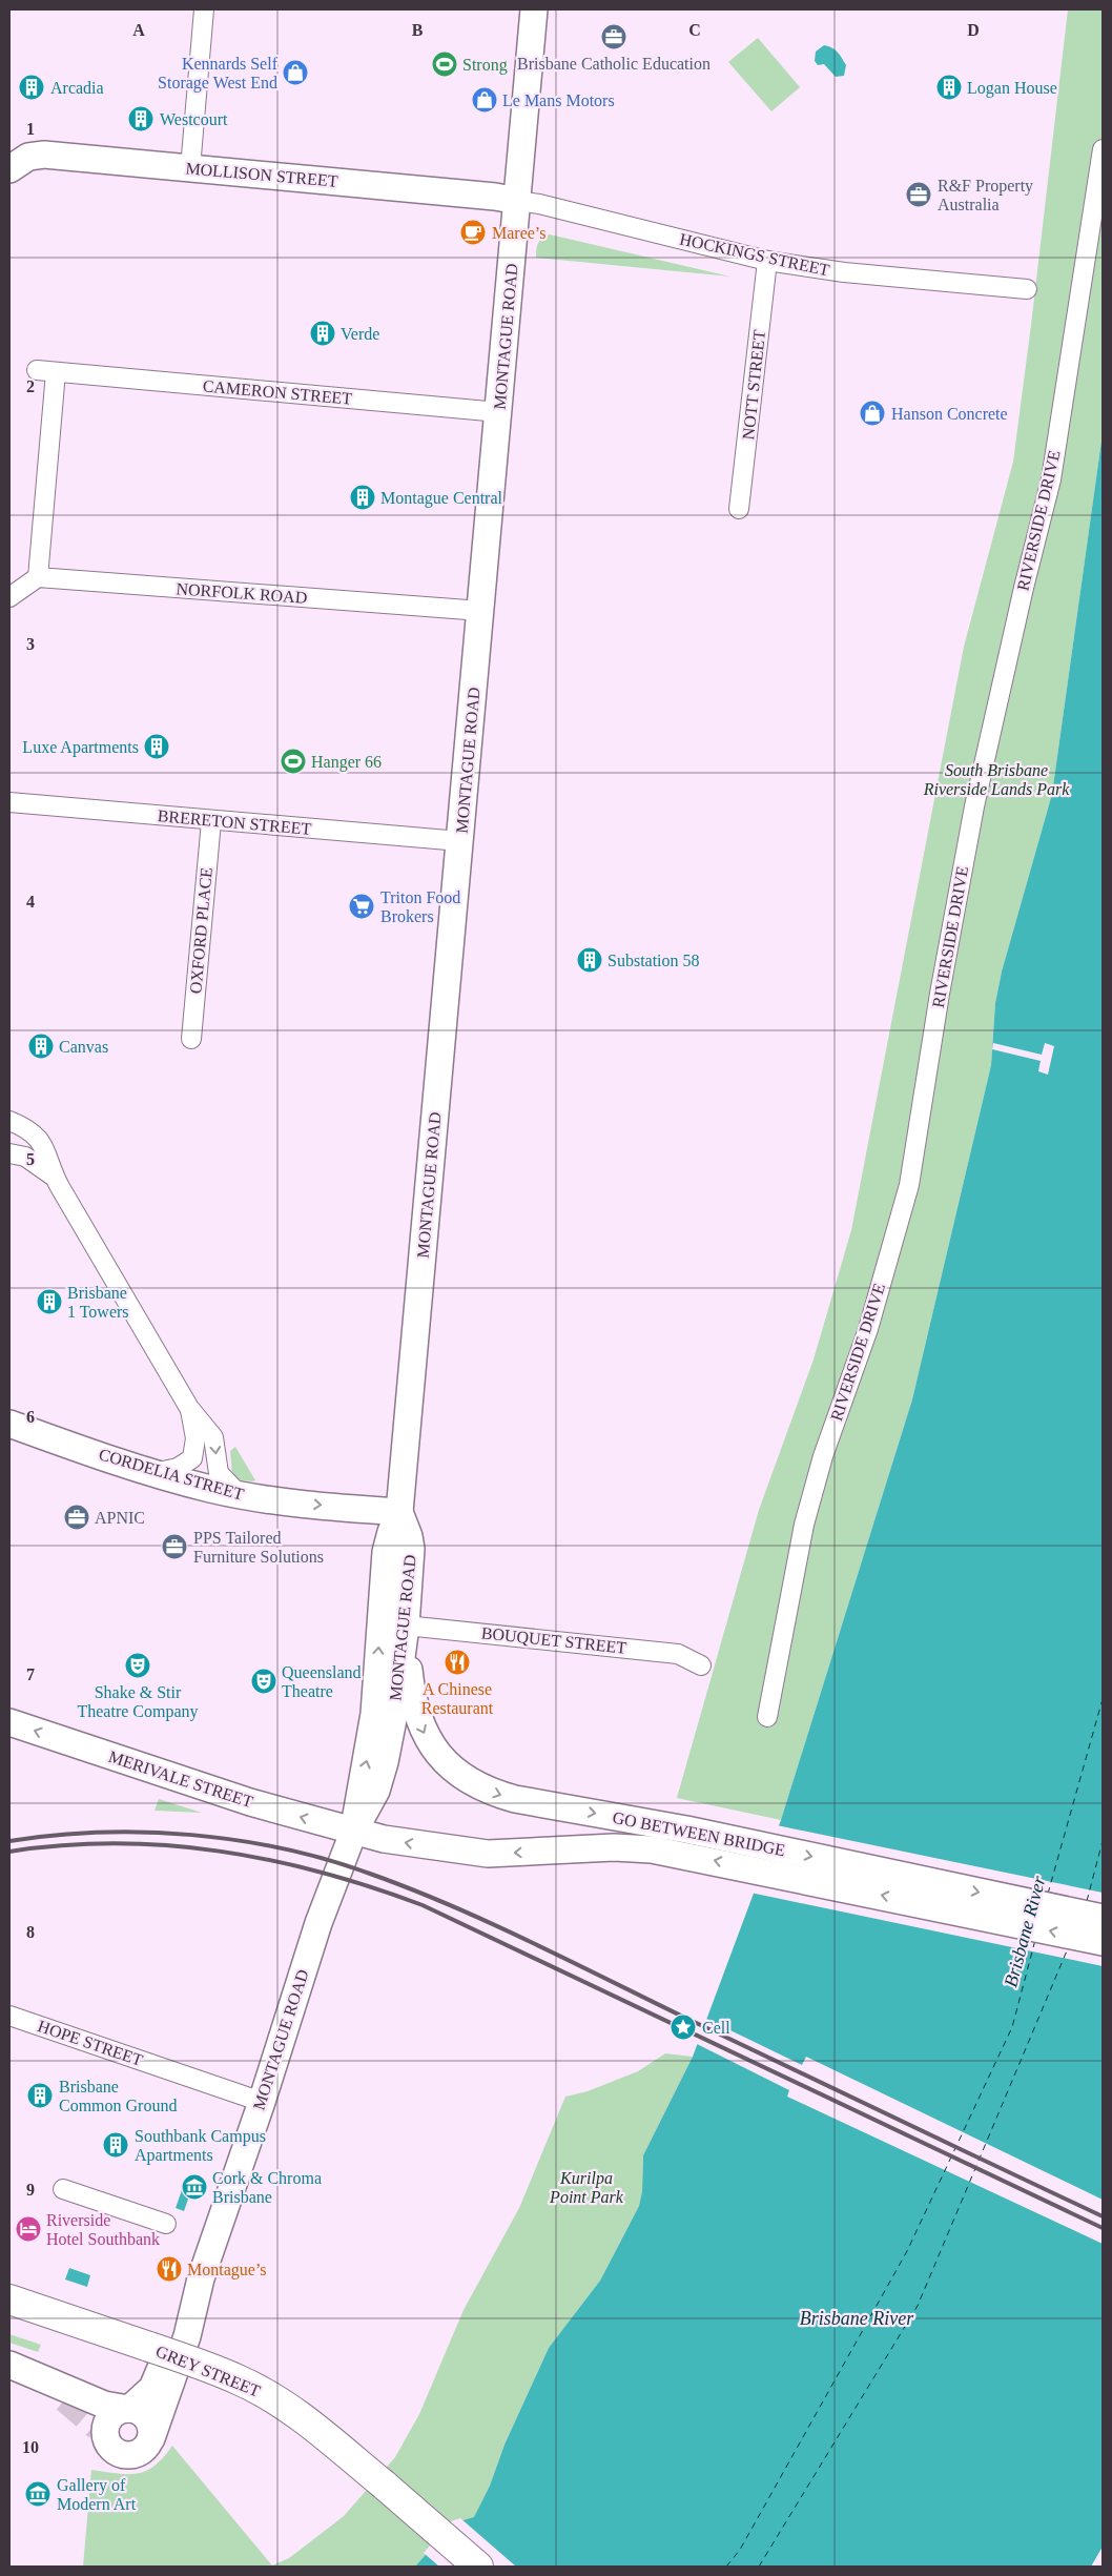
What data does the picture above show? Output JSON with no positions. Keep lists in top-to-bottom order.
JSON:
{
  "streets": {
    "main road": ["GREY STREET"],
    "street": [
      "MOLLISON STREET",
      "HOCKINGS STREET",
      "MONTAGUE ROAD",
      "NOTT STREET",
      "CAMERON STREET",
      "RIVERSIDE DRIVE",
      "NORFOLK ROAD",
      "BRERETON STREET",
      "OXFORD PLACE",
      "CORDELIA STREET",
      "BOUQUET STREET",
      "MERIVALE STREET",
      "GO BETWEEN BRIDGE",
      "HOPE STREET"
    ]
  },
  "crossings": [
    ["MOLLISON STREET", "HOCKINGS STREET"],
    ["MOLLISON STREET", "MONTAGUE ROAD"],
    ["HOCKINGS STREET", "MONTAGUE ROAD"],
    ["HOCKINGS STREET", "NOTT STREET"],
    ["MONTAGUE ROAD", "CAMERON STREET"],
    ["MONTAGUE ROAD", "NORFOLK ROAD"],
    ["MONTAGUE ROAD", "BRERETON STREET"],
    ["MONTAGUE ROAD", "CORDELIA STREET"],
    ["MONTAGUE ROAD", "BOUQUET STREET"],
    ["MONTAGUE ROAD", "MERIVALE STREET"],
    ["MONTAGUE ROAD", "GO BETWEEN BRIDGE"],
    ["MONTAGUE ROAD", "HOPE STREET"],
    ["BRERETON STREET", "OXFORD PLACE"],
    ["BOUQUET STREET", "GO BETWEEN BRIDGE"],
    ["MERIVALE STREET", "GO BETWEEN BRIDGE"]
  ],
  "one_way": ["CORDELIA STREET", "MERIVALE STREET"],
  "water": ["Brisbane River"],
  "parks": ["South Brisbane Riverside Lands Park", "Kurilpa Point Park"],
  "places": {
    "office": [
      "Brisbane Catholic Education",
      "R&F Property Australia",
      "APNIC",
      "PPS Tailored Furniture Solutions"
    ],
    "sports": ["Strong", "Hanger 66"],
    "shop": ["Kennards Self Storage West End", "Le Mans Motors", "Hanson Concrete"],
    "building": [
      "Arcadia",
      "Logan House",
      "Westcourt",
      "Verde",
      "Montague Central",
      "Luxe Apartments",
      "Substation 58",
      "Canvas",
      "Brisbane 1 Towers",
      "Brisbane Common Ground",
      "Southbank Campus Apartments"
    ],
    "cafe": ["Maree’s"],
    "supermarket": ["Triton Food Brokers"],
    "restaurant": ["A Chinese Restaurant", "Montague’s"],
    "theatre": ["Shake & Stir Theatre Company", "Queensland Theatre"],
    "place": ["Cell"],
    "museum": ["Cork & Chroma Brisbane", "Gallery of Modern Art"],
    "hotel": ["Riverside Hotel Southbank"]
  },
  "grid": {
    "columns": [
      "A",
      "B",
      "C",
      "D"
    ],
    "rows": [
      "1",
      "2",
      "3",
      "4",
      "5",
      "6",
      "7",
      "8",
      "9",
      "10"
    ]
  }
}
